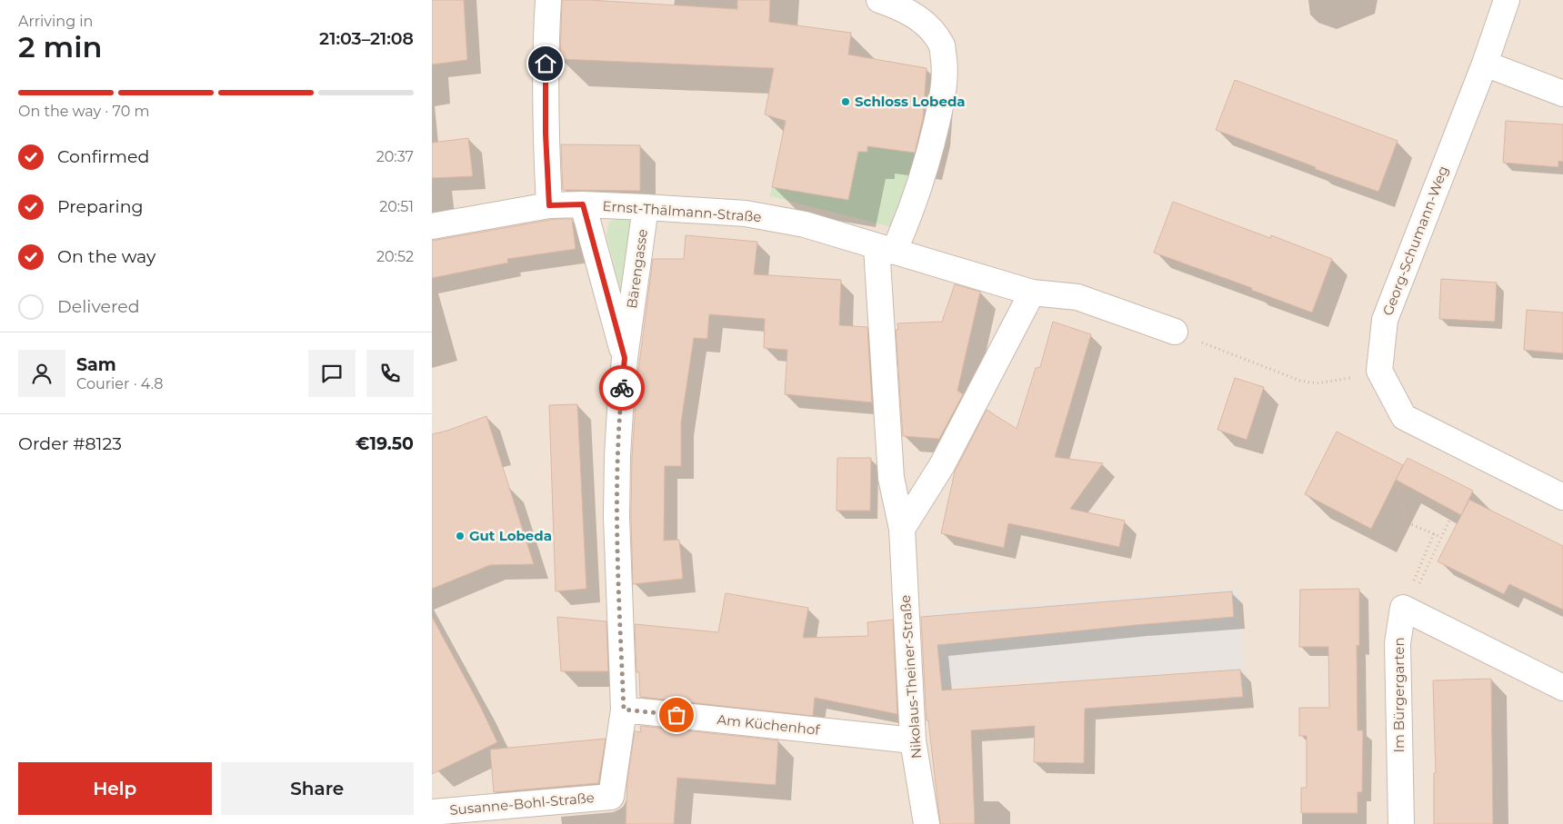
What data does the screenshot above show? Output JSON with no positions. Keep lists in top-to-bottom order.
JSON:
{
  "streets": {
    "street": [
      "Ernst-Thälmann-Straße",
      "Georg-Schumann-Weg",
      "Bärengasse",
      "Nikolaus-Theiner-Straße",
      "Im Bürgergarten",
      "Am Küchenhof",
      "Susanne-Bohl-Straße"
    ]
  },
  "crossings": [
    ["Ernst-Thälmann-Straße", "Bärengasse"],
    ["Ernst-Thälmann-Straße", "Nikolaus-Theiner-Straße"],
    ["Bärengasse", "Am Küchenhof"],
    ["Bärengasse", "Susanne-Bohl-Straße"],
    ["Nikolaus-Theiner-Straße", "Am Küchenhof"]
  ],
  "places": ["Schloss Lobeda", "Gut Lobeda"],
  "page": {
    "heading": ["2 min", "Arriving in", "21:03–21:08"],
    "panel": [
      "Sam",
      "Courier · 4.8",
      "Order #8123",
      "€19.50"
    ],
    "bar": "On the way · 70 m",
    "list": [
      ["Confirmed", "20:37"],
      ["Preparing", "20:51"],
      ["On the way", "20:52"],
      "Delivered"
    ],
    "buttons": ["Help", "Share"]
  }
}
